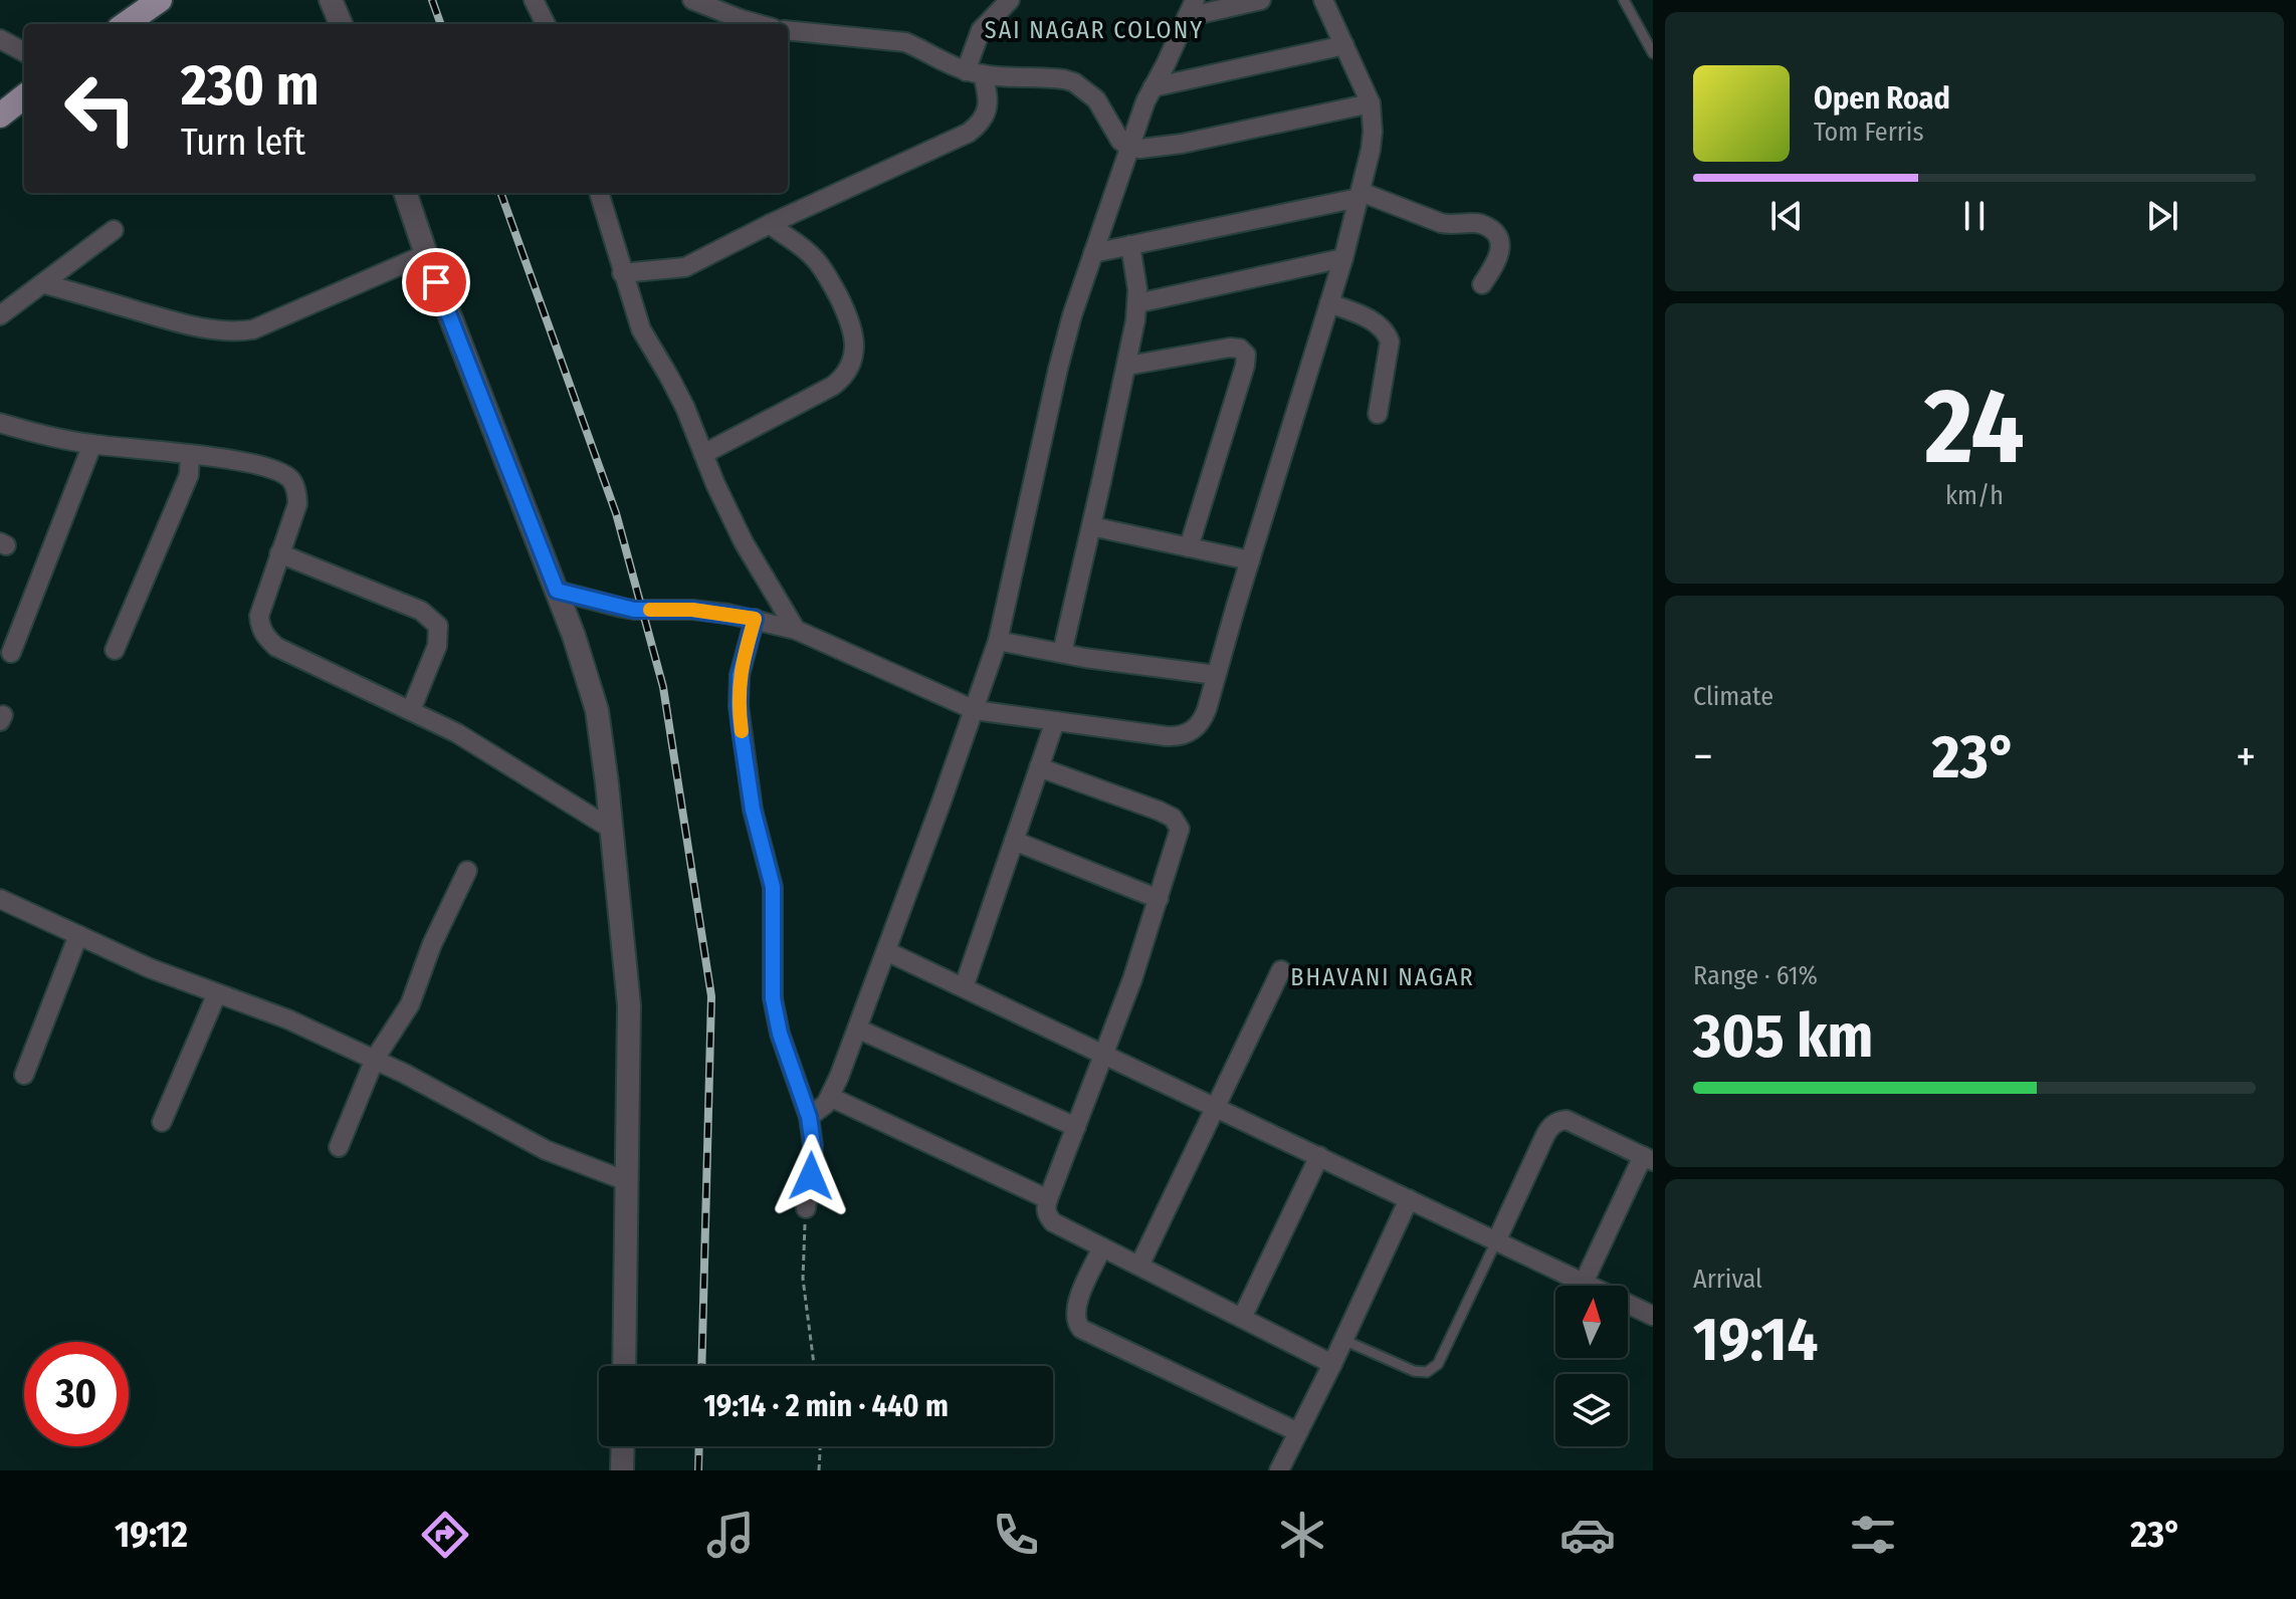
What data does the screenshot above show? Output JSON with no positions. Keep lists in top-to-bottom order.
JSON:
{
  "districts": ["SAI NAGAR COLONY", "BHAVANI NAGAR"],
  "north": "top",
  "page": {
    "turn": ["230 m", "Turn left"],
    "song": ["Open Road", "Tom Ferris"],
    "tile": [
      ["24", "km/h"],
      "Climate",
      ["Range · 61%", "305 km"],
      ["Arrival", "19:14"]
    ],
    "heat": ["−", "23°", "+"],
    "limit": "30",
    "trip": "19:14 · 2 min · 440 m",
    "tabs": ["19:12", "23°"]
  }
}
